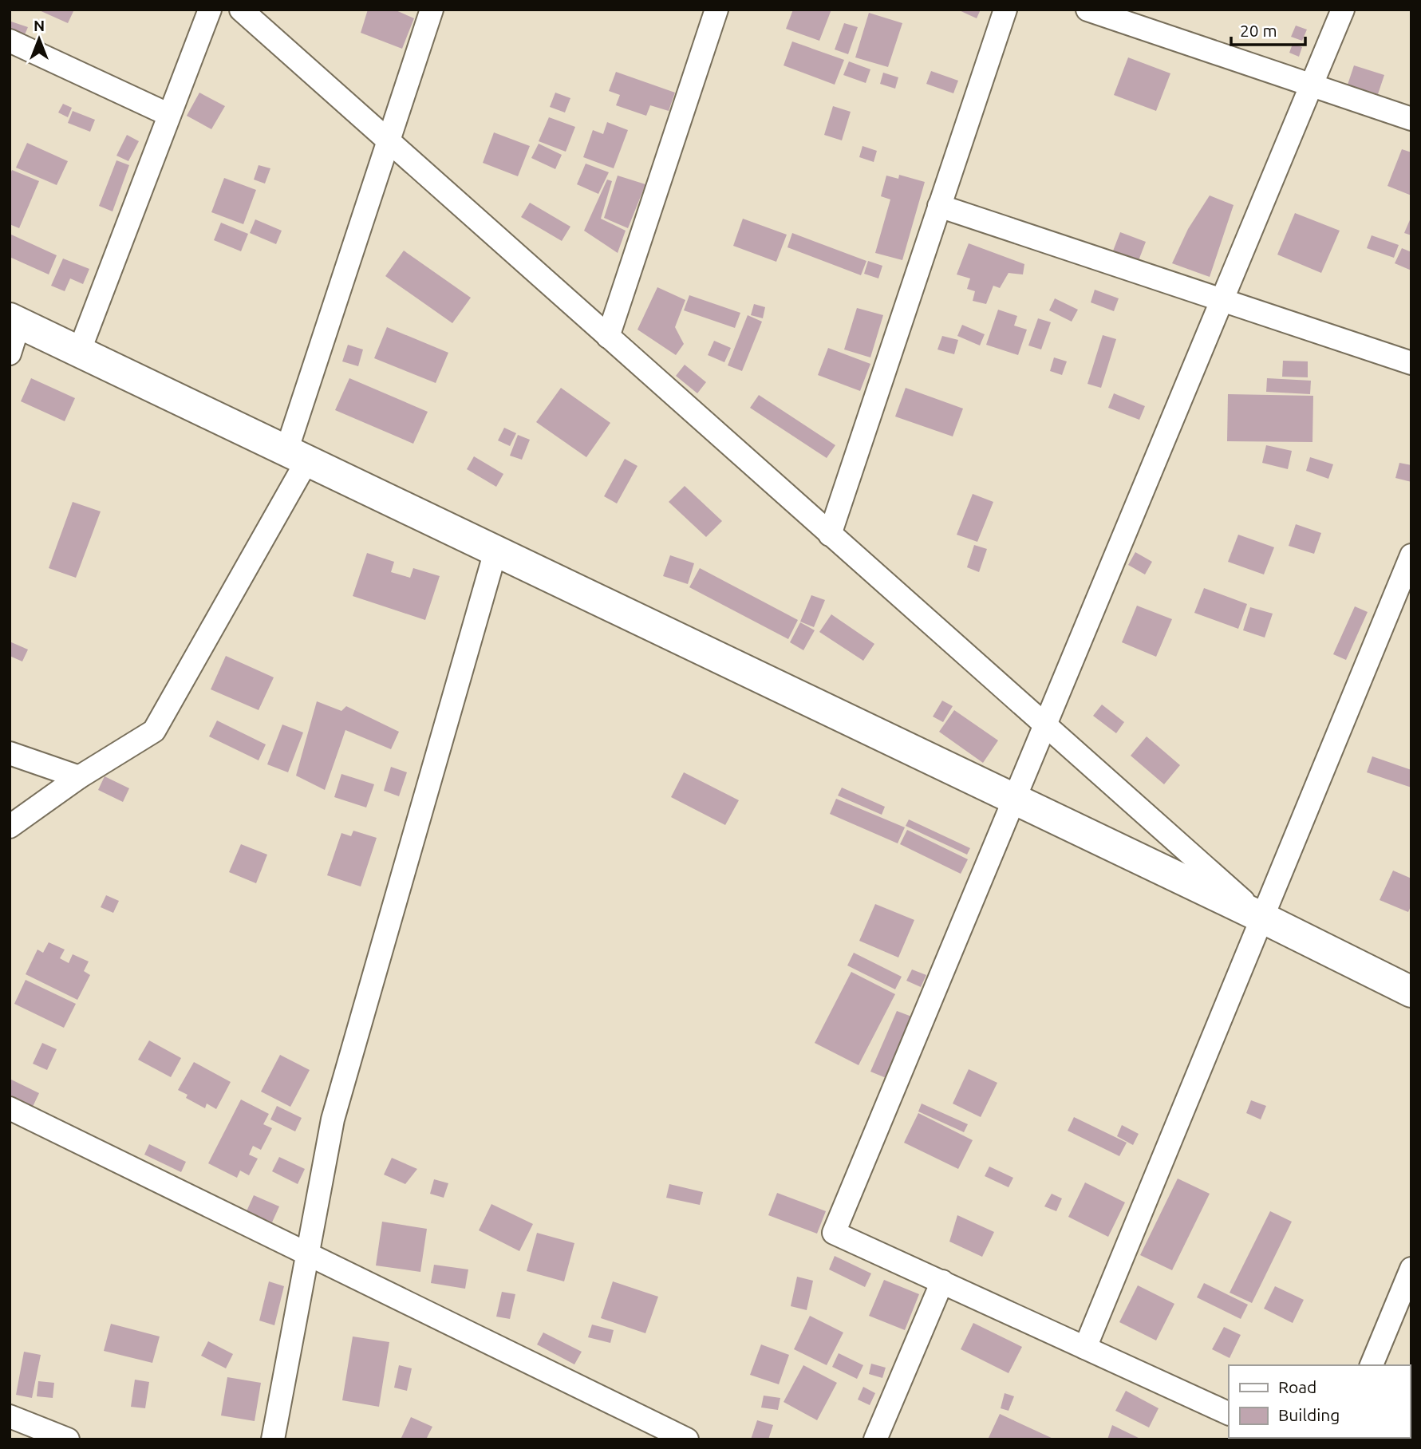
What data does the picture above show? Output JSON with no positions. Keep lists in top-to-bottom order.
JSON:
{
  "legend": ["Road", "Building"],
  "scale_bar": "20 m",
  "north": "top"
}
